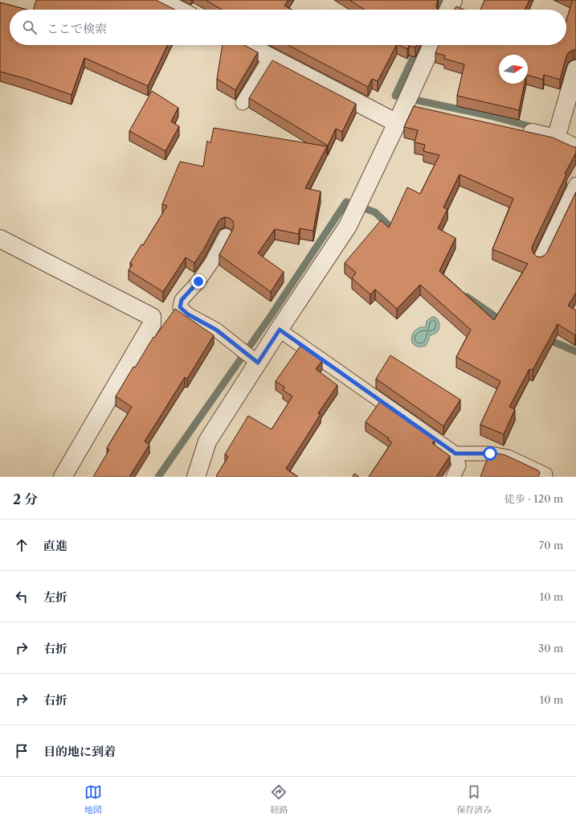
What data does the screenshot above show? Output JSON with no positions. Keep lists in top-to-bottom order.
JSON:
{
  "north": "right",
  "page": {
    "search": "ここで検索",
    "heading": ["2 分", "徒歩 · 120 m"],
    "list": [
      ["直進", "70 m"],
      ["左折", "10 m"],
      ["右折", "30 m"],
      ["右折", "10 m"],
      "目的地に到着"
    ],
    "nav": ["地図", "経路", "保存済み"]
  }
}
